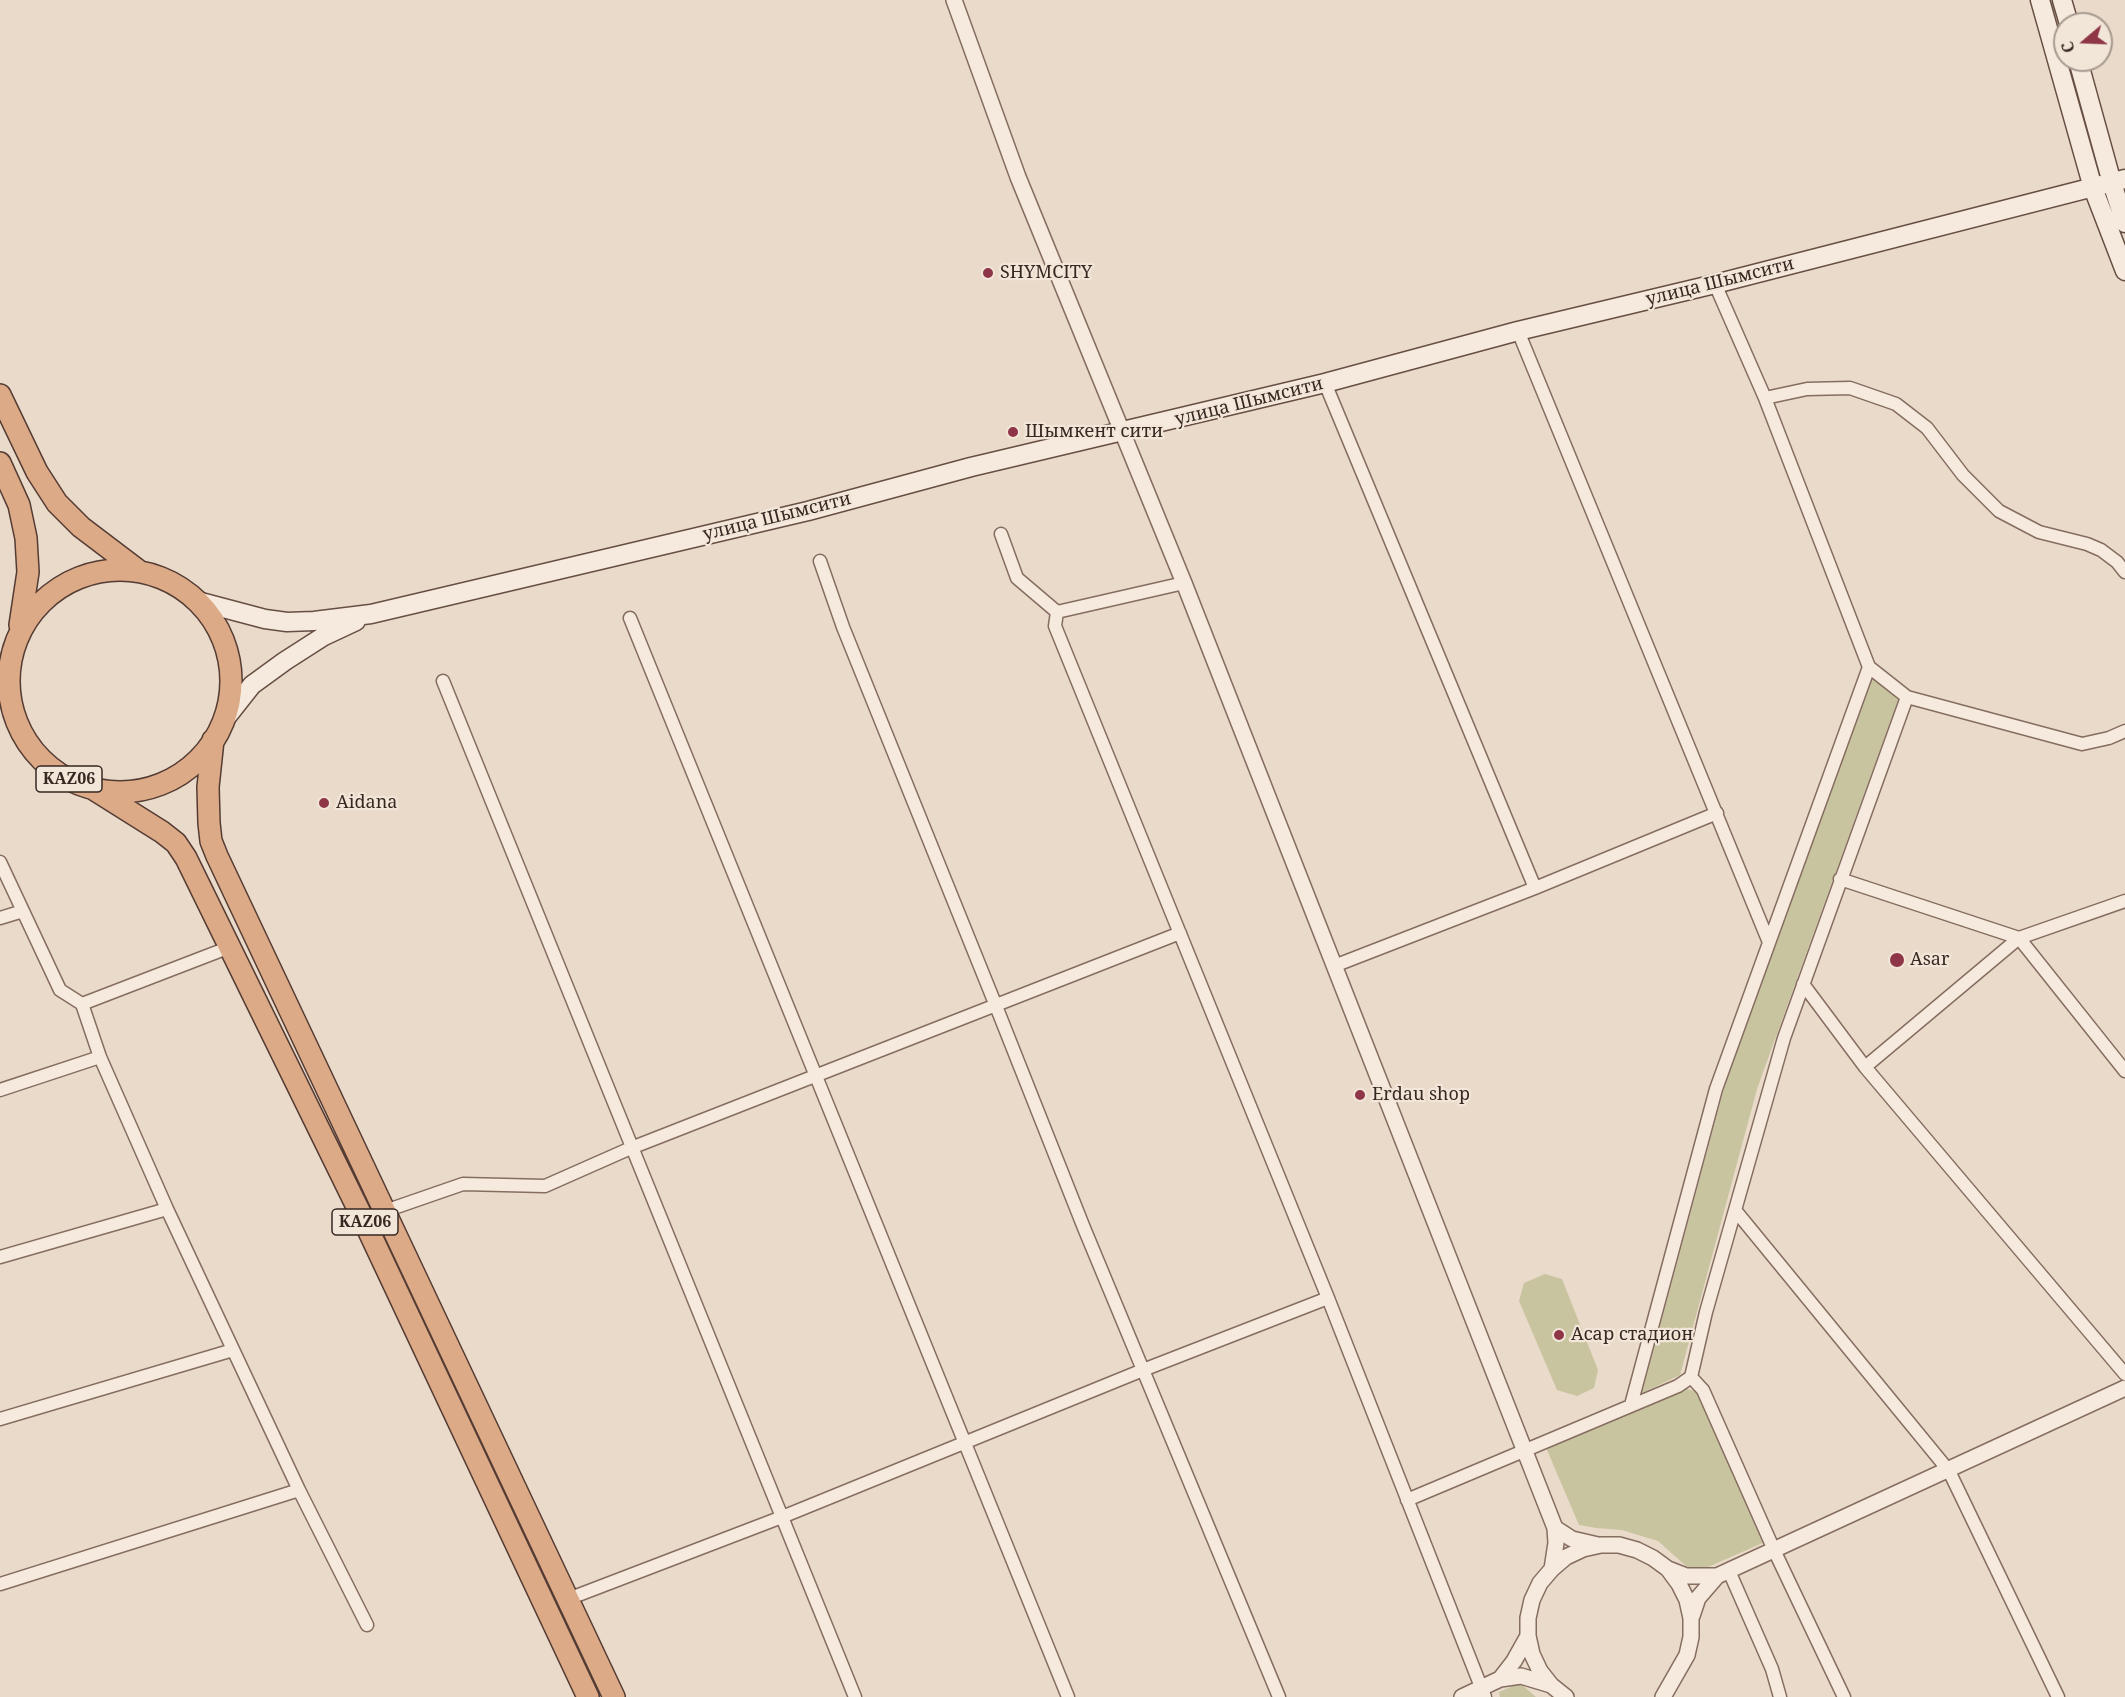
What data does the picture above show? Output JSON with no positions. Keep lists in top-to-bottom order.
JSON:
{
  "streets": {
    "highway": ["KАZ06"],
    "main road": ["улица Шымсити"]
  },
  "crossings": [
    ["улица Шымсити", "KАZ06"]
  ],
  "places": [
    "SHYMCITY",
    "Шымкент сити",
    "Aidana",
    "Asar",
    "Erdau shop",
    "Асар стадион"
  ],
  "north": "left"
}
